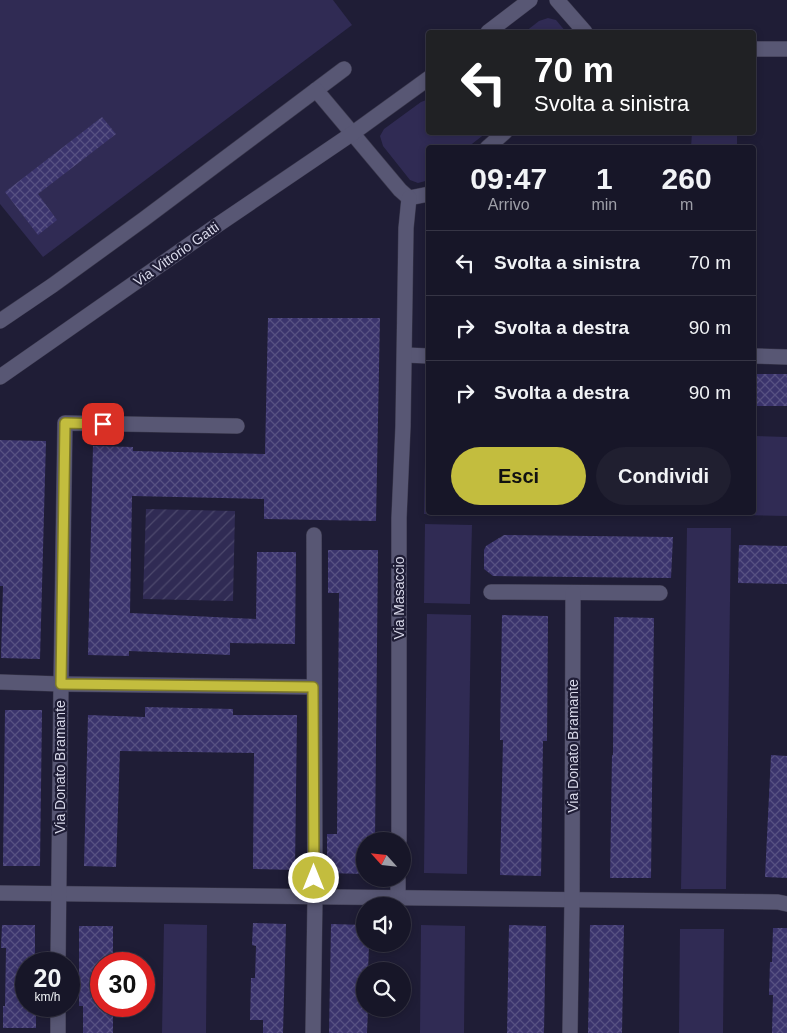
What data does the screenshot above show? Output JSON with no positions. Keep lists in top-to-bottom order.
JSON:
{
  "streets": {
    "street": ["Via Vittorio Gatti", "Via Masaccio", "Via Donato Bramante"]
  },
  "north": "top left",
  "page": {
    "turn": ["70 m", "Svolta a sinistra"],
    "eta": [
      "09:47",
      "Arrivo",
      "1",
      "min",
      "260",
      "m"
    ],
    "list": [
      {
        "name": "Svolta a sinistra",
        "value": "70 m"
      },
      {
        "name": "Svolta a destra",
        "value": "90 m"
      },
      {
        "name": "Svolta a destra",
        "value": "90 m"
      }
    ],
    "buttons": ["Esci", "Condividi"],
    "speed": "20 km/h",
    "limit": "30"
  }
}
